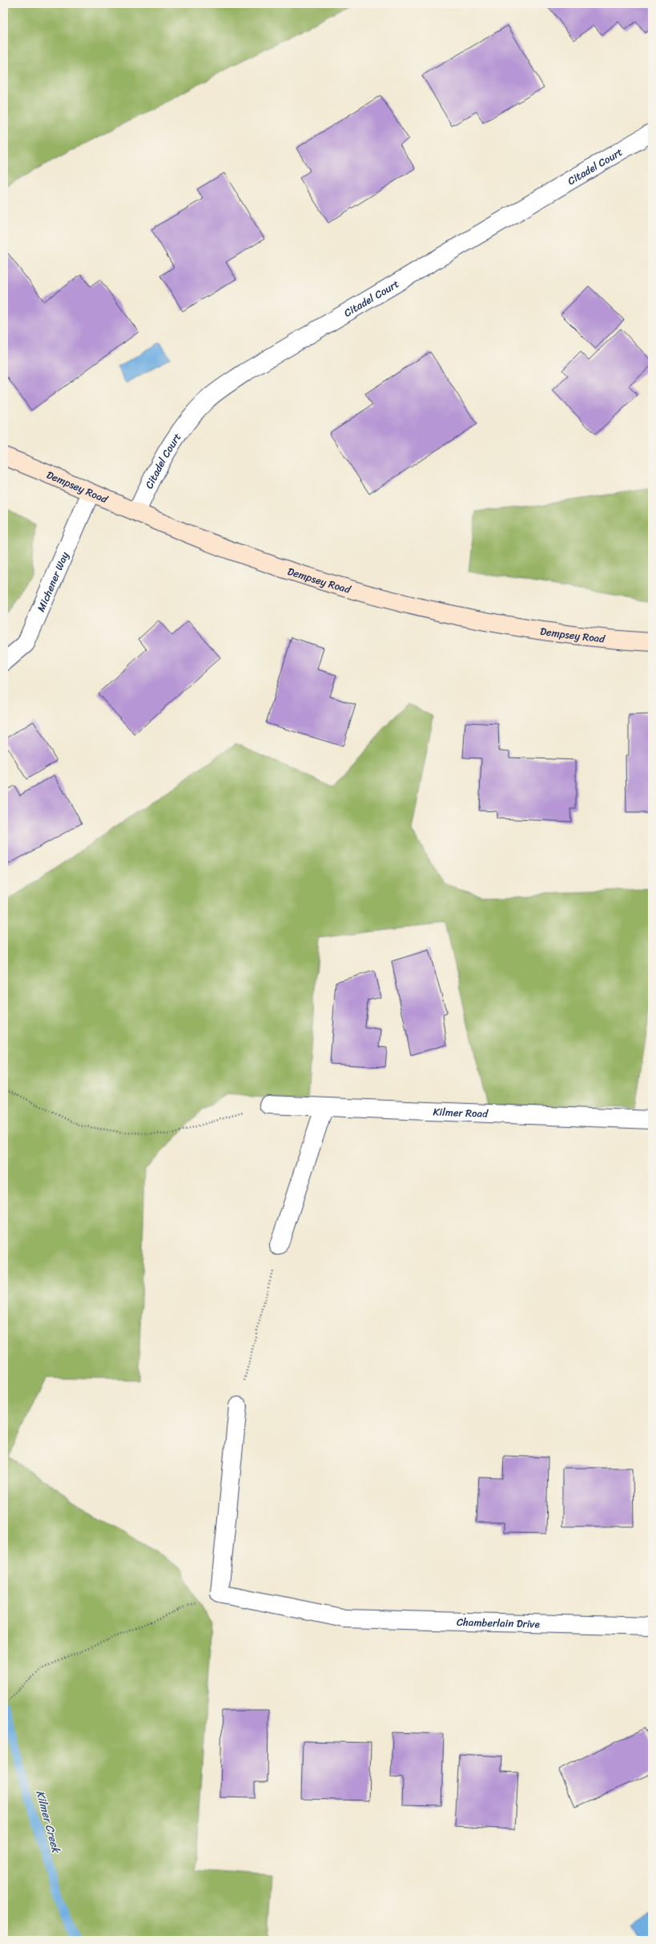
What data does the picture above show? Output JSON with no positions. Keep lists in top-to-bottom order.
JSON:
{
  "streets": {
    "street": [
      "Citadel Court",
      "Dempsey Road",
      "Michener Way",
      "Kilmer Road",
      "Chamberlain Drive"
    ]
  },
  "crossings": [
    ["Citadel Court", "Dempsey Road"],
    ["Dempsey Road", "Michener Way"]
  ],
  "water": ["Kilmer Creek"]
}
